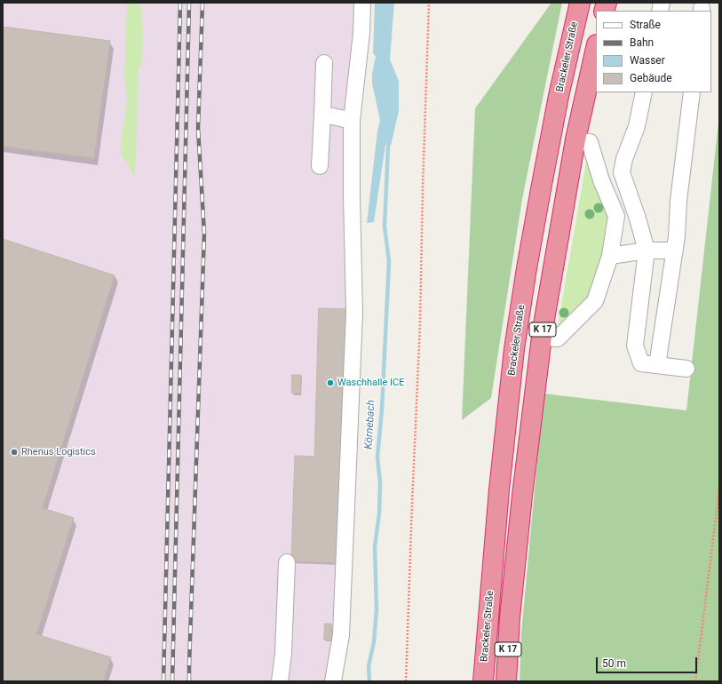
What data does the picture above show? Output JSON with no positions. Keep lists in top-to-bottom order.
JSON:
{
  "streets": {
    "highway": ["Brackeler Straße", "K 17"]
  },
  "water": ["Körnebach"],
  "places": ["Waschhalle ICE", "Rhenus Logistics"],
  "legend": [
    "Straße",
    "Bahn",
    "Wasser",
    "Gebäude"
  ],
  "scale_bar": "50 m"
}
